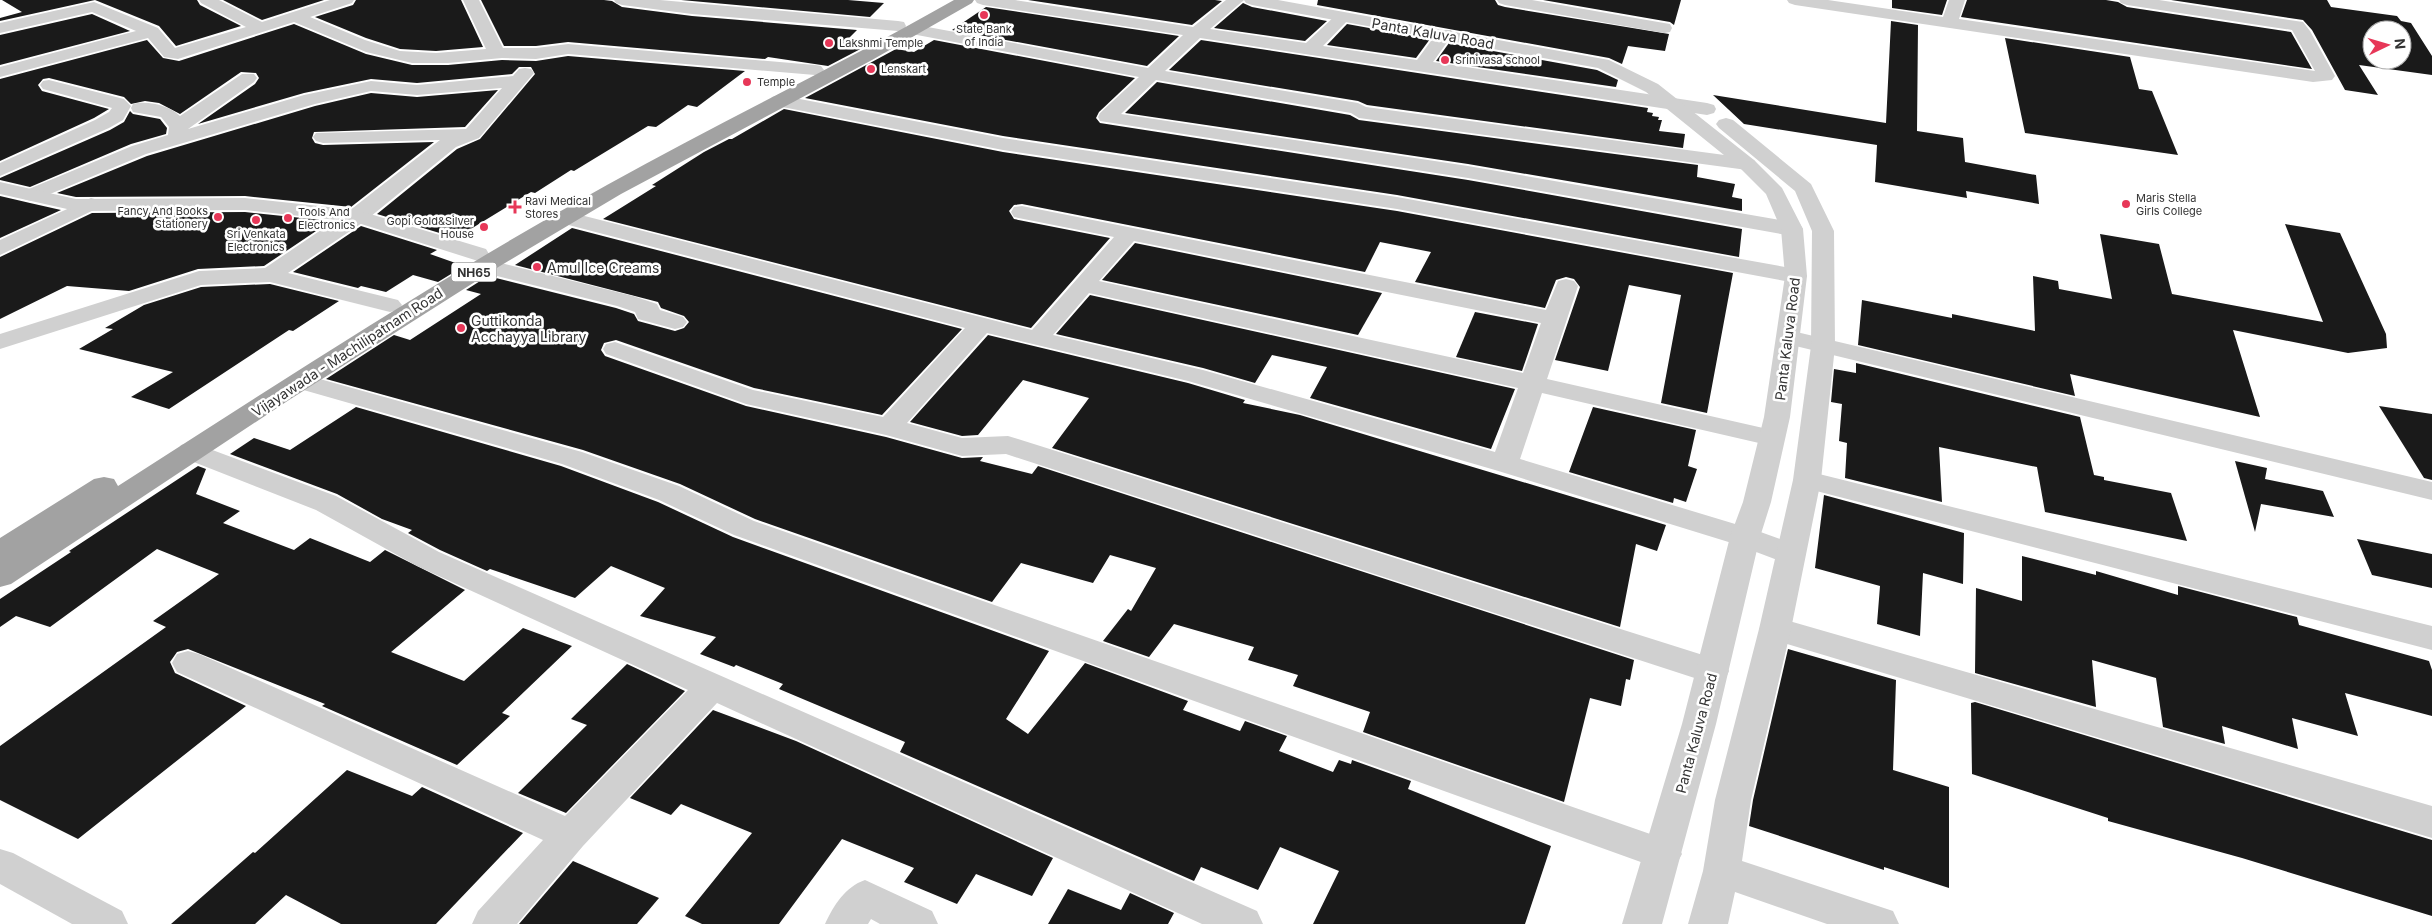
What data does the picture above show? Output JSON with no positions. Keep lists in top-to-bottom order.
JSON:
{
  "streets": {
    "highway": ["NH65", "Vijayawada - Machilipatnam Road"],
    "street": ["Panta Kaluva Road"]
  },
  "places": {
    "other": [
      "State Bank of India",
      "Lakshmi Temple",
      "Srinivasa school",
      "Lenskart",
      "Temple",
      "Maris Stella Girls College",
      "Fancy And Books Stationery",
      "Tools And Electronics",
      "Sri Venkata Electronics",
      "Gopi Gold&Silver House",
      "Amul Ice Creams",
      "Guttikonda Acchayya Library"
    ],
    "health": ["Ravi Medical Stores"]
  },
  "north": "right"
}
